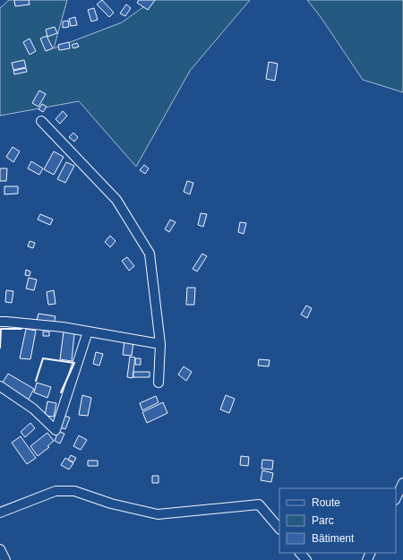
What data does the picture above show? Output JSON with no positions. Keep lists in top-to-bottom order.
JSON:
{
  "legend": ["Route", "Parc", "Bâtiment"]
}
